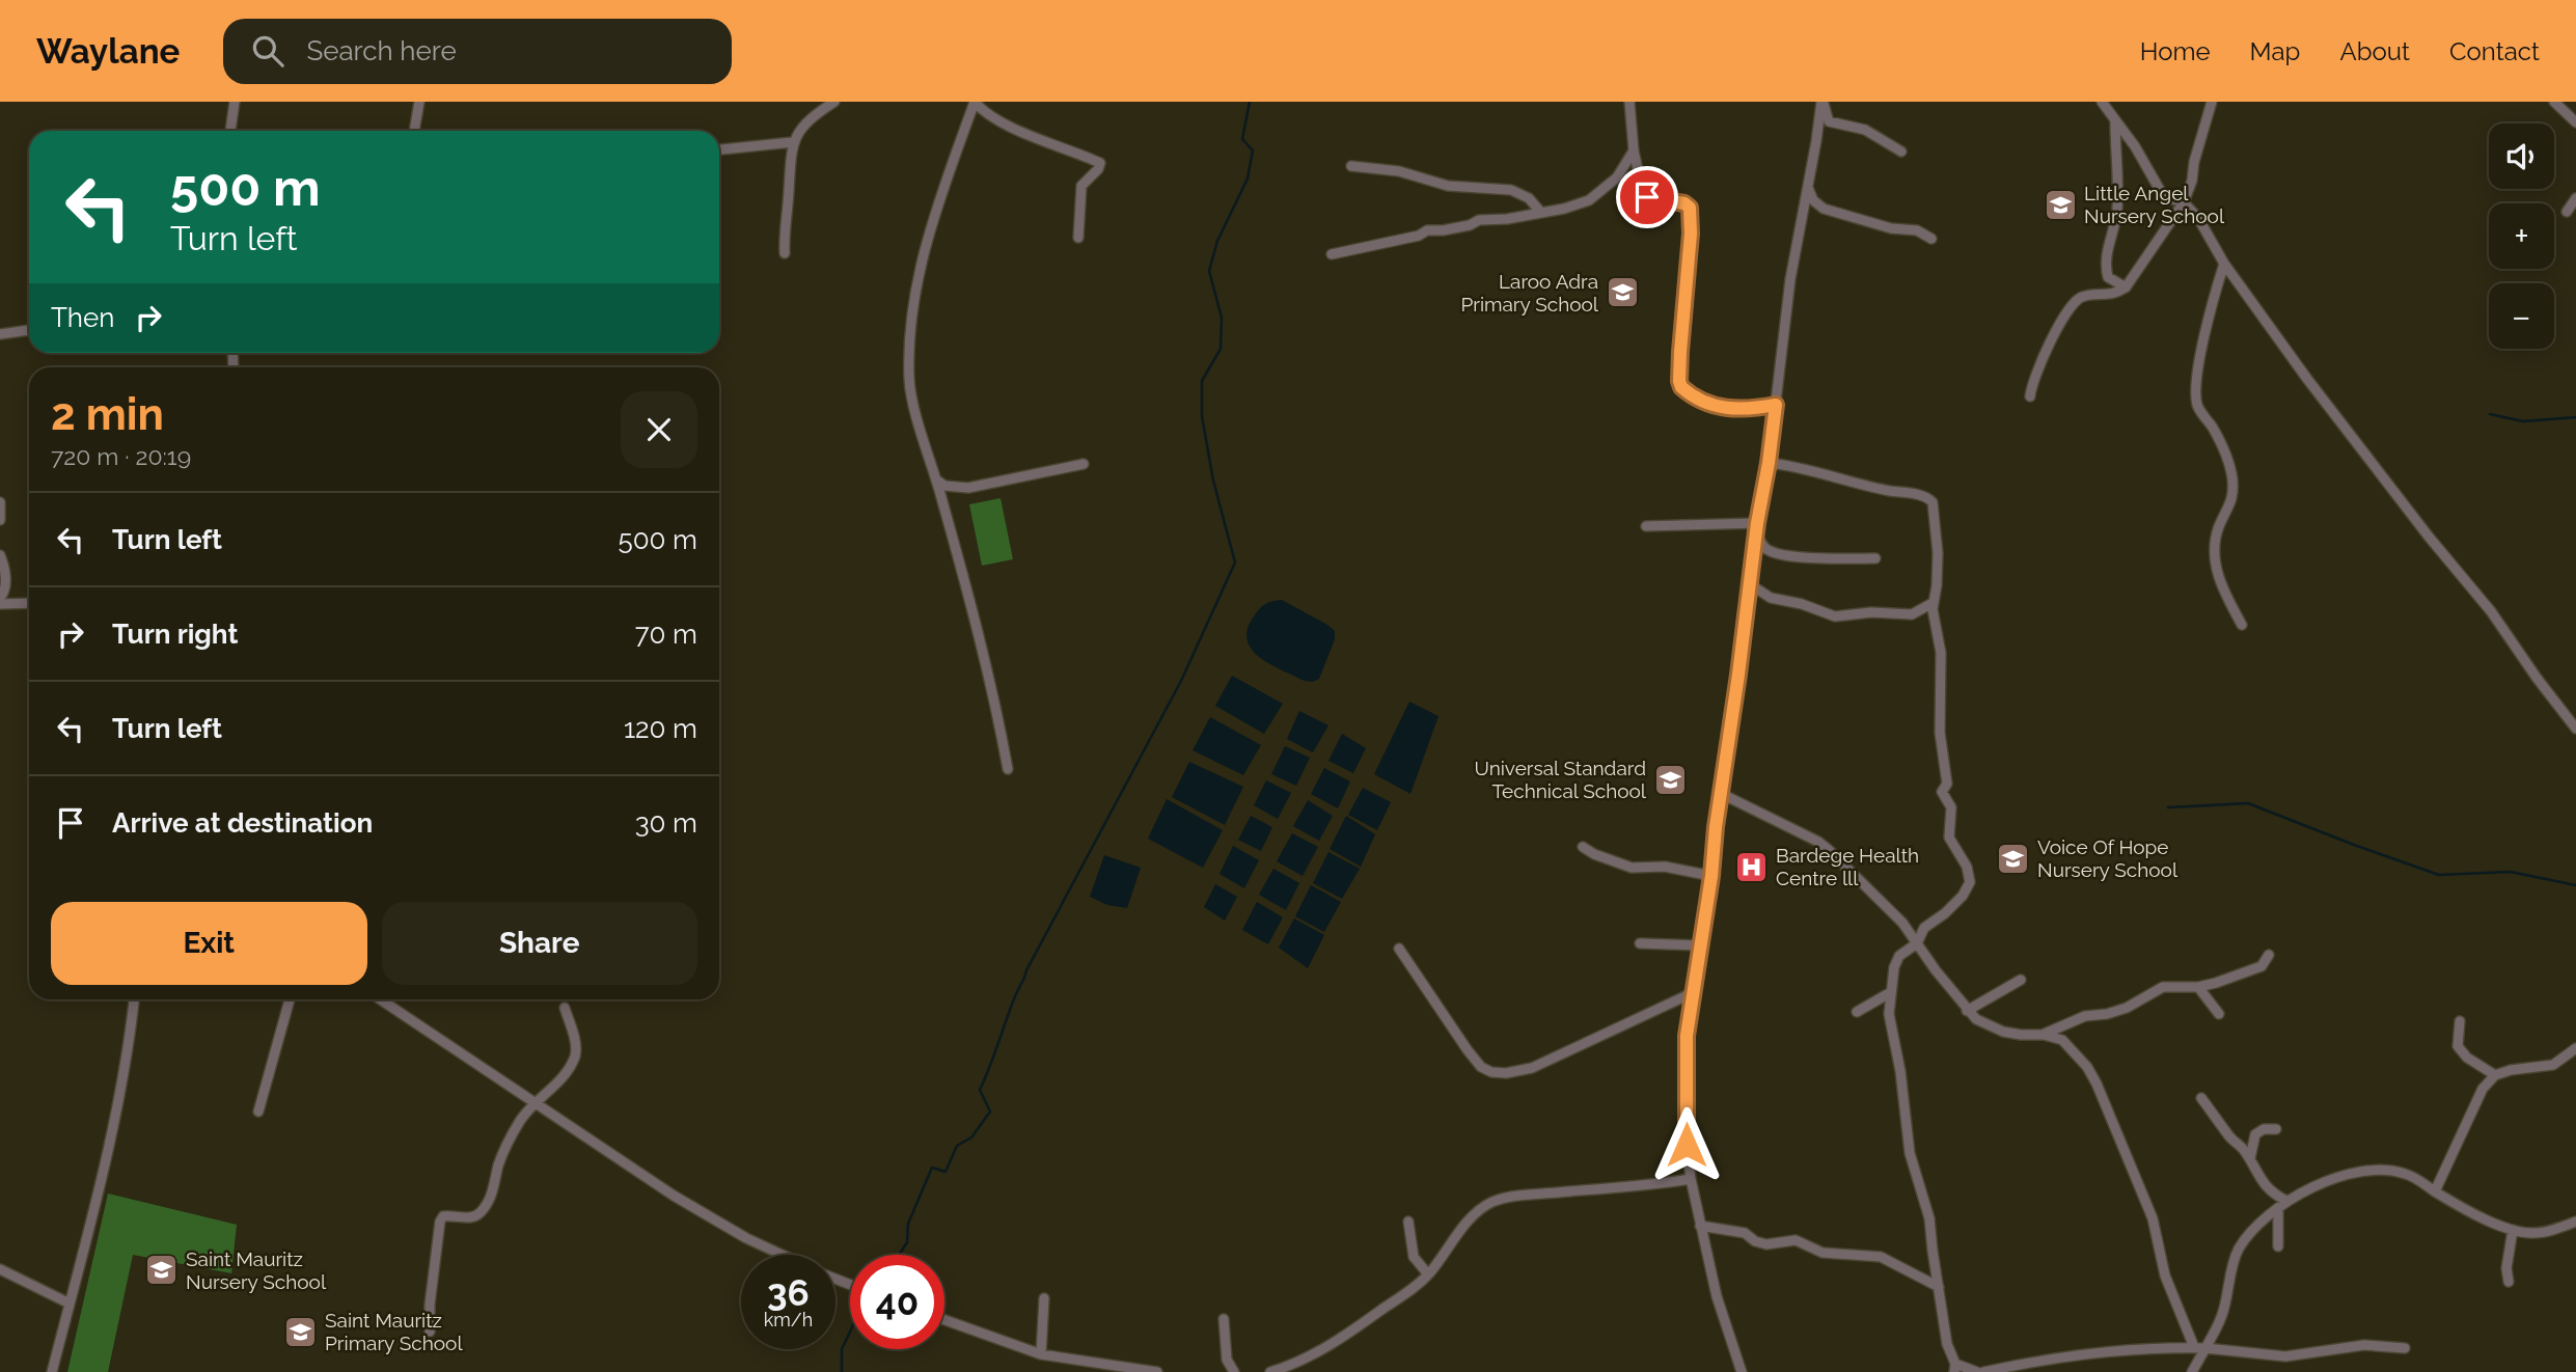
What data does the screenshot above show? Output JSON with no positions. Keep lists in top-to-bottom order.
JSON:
{
  "places": {
    "school or university": [
      "Little Angel Nursery School",
      "Laroo Adra Primary School",
      "Universal Standard Technical School",
      "Voice Of Hope Nursery School",
      "Saint Mauritz Nursery School",
      "Saint Mauritz Primary School"
    ],
    "hospital": ["Bardege Health Centre lll"]
  },
  "page": {
    "header": "Waylane",
    "search": "Search here",
    "nav": [
      "Home",
      "Map",
      "About",
      "Contact"
    ],
    "map_buttons": ["+", "−"],
    "turn": ["500 m", "Turn left"],
    "then": "Then",
    "heading": ["2 min", "720 m · 20:19"],
    "list": [
      {
        "name": "Turn left",
        "value": "500 m"
      },
      {
        "name": "Turn right",
        "value": "70 m"
      },
      {
        "name": "Turn left",
        "value": "120 m"
      },
      {
        "name": "Arrive at destination",
        "value": "30 m"
      }
    ],
    "buttons": ["Exit", "Share"],
    "speed": "36 km/h",
    "limit": "40"
  }
}
